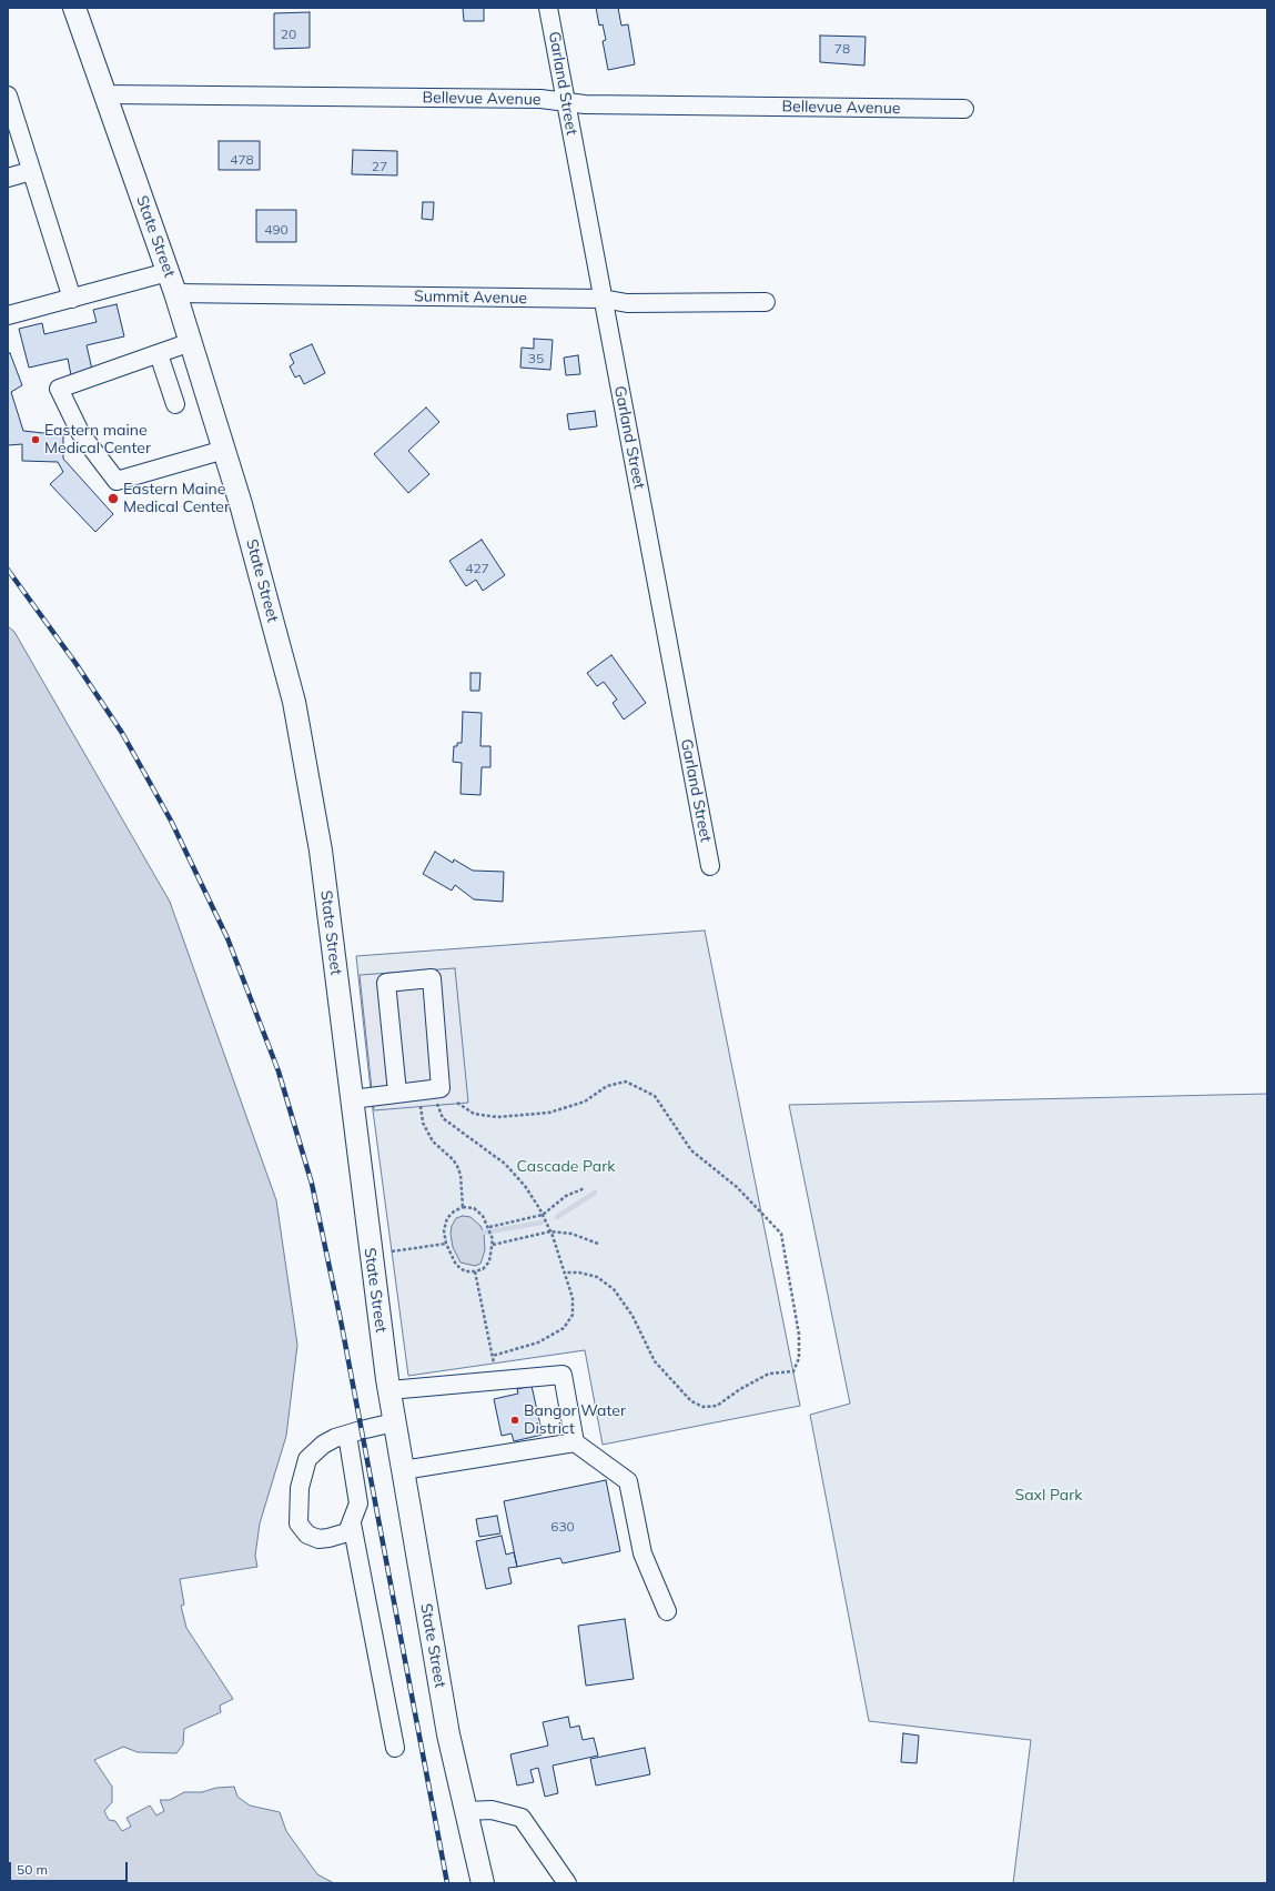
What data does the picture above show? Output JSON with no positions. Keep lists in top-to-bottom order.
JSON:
{
  "streets": {
    "main road": ["State Street"],
    "street": ["Garland Street", "Bellevue Avenue", "Summit Avenue"]
  },
  "crossings": [
    ["Garland Street", "Bellevue Avenue"],
    ["Garland Street", "Summit Avenue"],
    ["Bellevue Avenue", "State Street"],
    ["State Street", "Summit Avenue"]
  ],
  "parks": ["Cascade Park", "Saxl Park"],
  "places": ["Eastern maine Medical Center", "Eastern Maine Medical Center", "Bangor Water District"],
  "house_numbers": [
    "20",
    "78",
    "478",
    "27",
    "490",
    "35",
    "427",
    "630"
  ],
  "scale_bar": "50 m"
}
